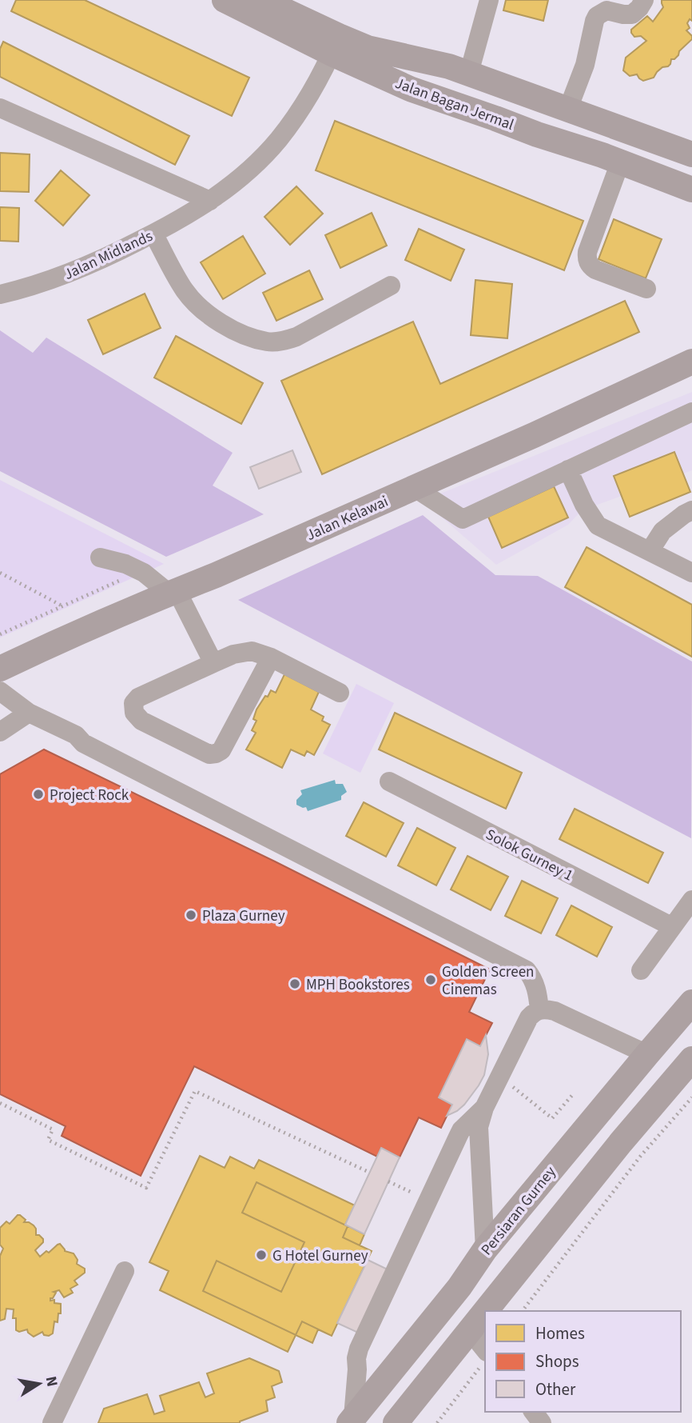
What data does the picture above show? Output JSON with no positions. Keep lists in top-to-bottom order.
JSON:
{
  "streets": {
    "main road": ["Jalan Bagan Jermal", "Jalan Kelawai", "Persiaran Gurney"],
    "street": ["Jalan Midlands", "Solok Gurney 1"]
  },
  "crossings": [
    ["Jalan Bagan Jermal", "Jalan Midlands"]
  ],
  "places": [
    "Project Rock",
    "Plaza Gurney",
    "Golden Screen Cinemas",
    "MPH Bookstores",
    "G Hotel Gurney"
  ],
  "legend": ["Homes", "Shops", "Other"],
  "north": "right"
}
